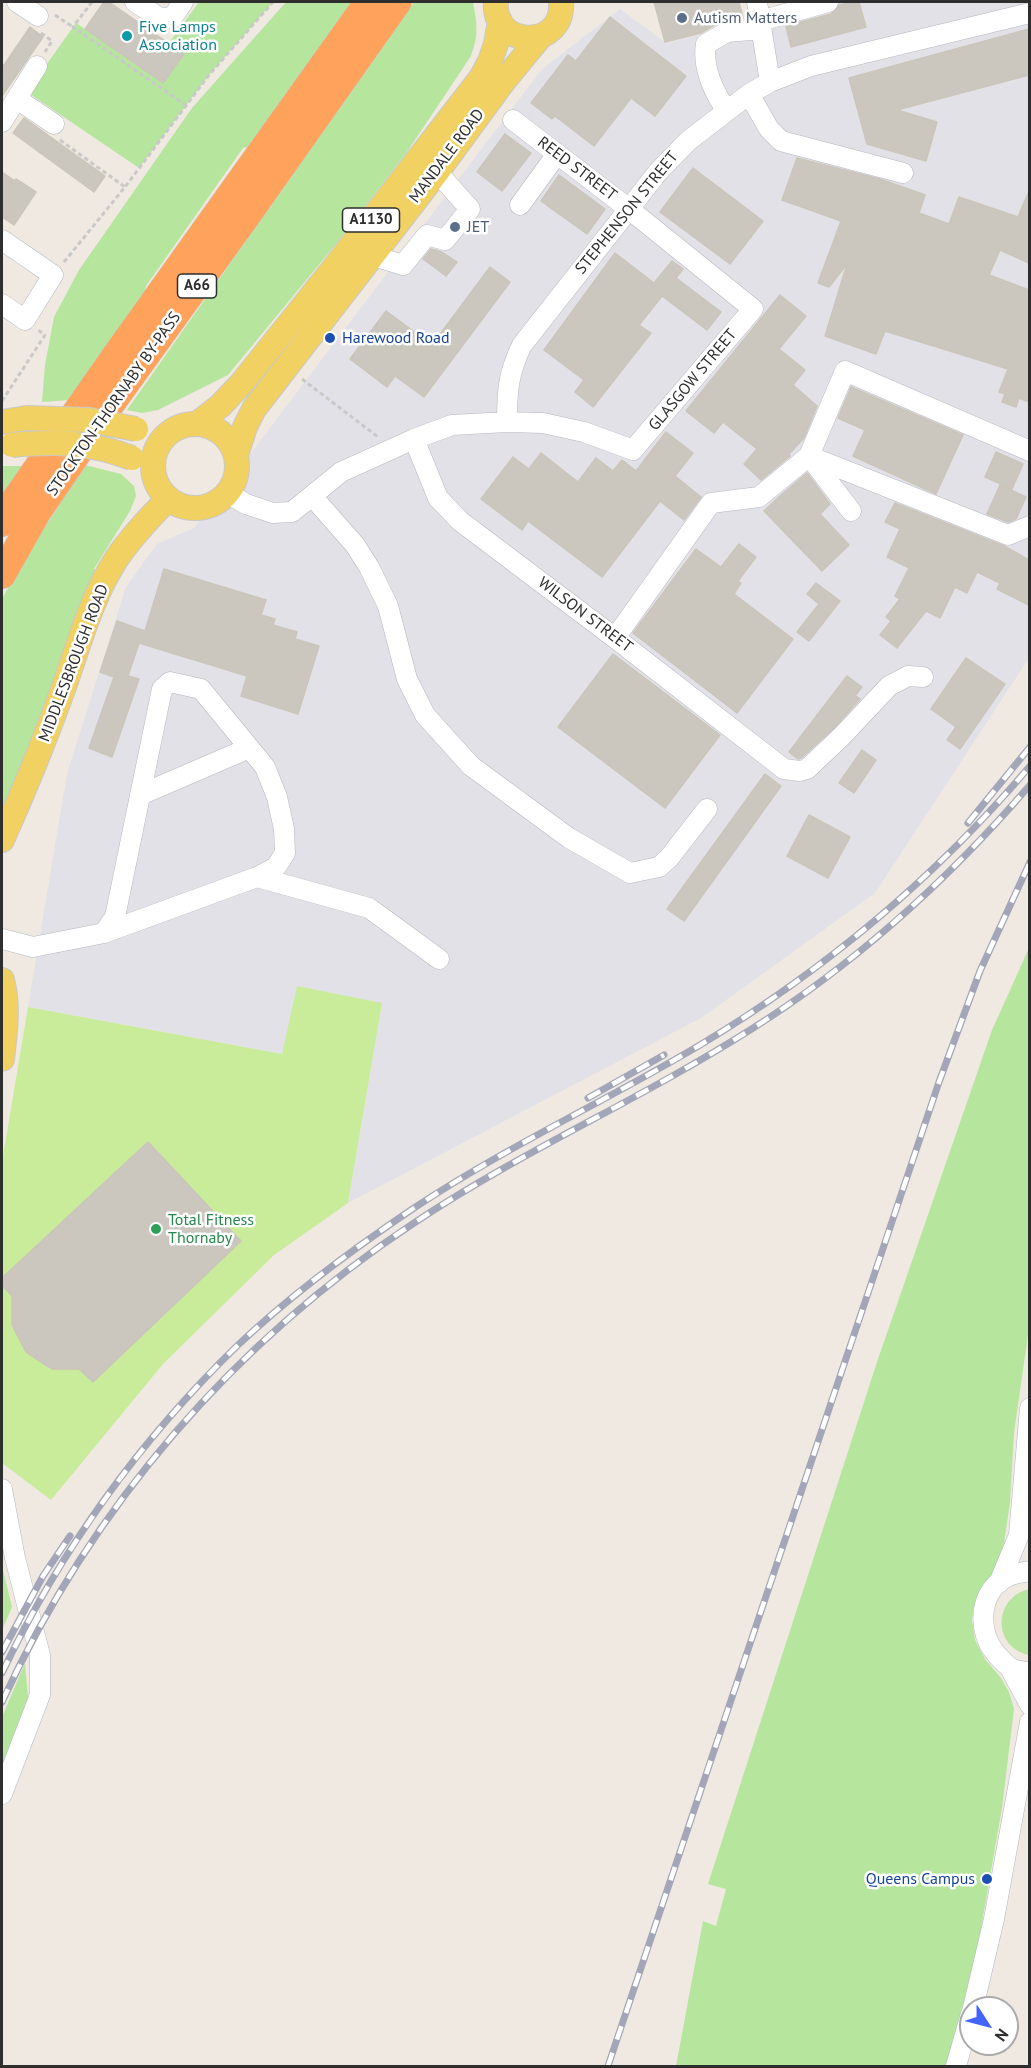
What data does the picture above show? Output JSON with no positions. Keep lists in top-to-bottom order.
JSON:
{
  "streets": {
    "highway": ["A66", "STOCKTON-THORNABY BY-PASS"],
    "main road": ["MANDALE ROAD", "A1130", "MIDDLESBROUGH ROAD"],
    "street": [
      "REED STREET",
      "STEPHENSON STREET",
      "GLASGOW STREET",
      "WILSON STREET"
    ]
  },
  "crossings": [
    ["MANDALE ROAD", "A1130"],
    ["MANDALE ROAD", "MIDDLESBROUGH ROAD"],
    ["REED STREET", "STEPHENSON STREET"],
    ["REED STREET", "GLASGOW STREET"],
    ["STEPHENSON STREET", "GLASGOW STREET"],
    ["A1130", "MIDDLESBROUGH ROAD"]
  ],
  "places": [
    "Autism Matters",
    "Five Lamps Association",
    "JET",
    "Harewood Road",
    "Total Fitness Thornaby",
    "Queens Campus"
  ],
  "north": "bottom right"
}
